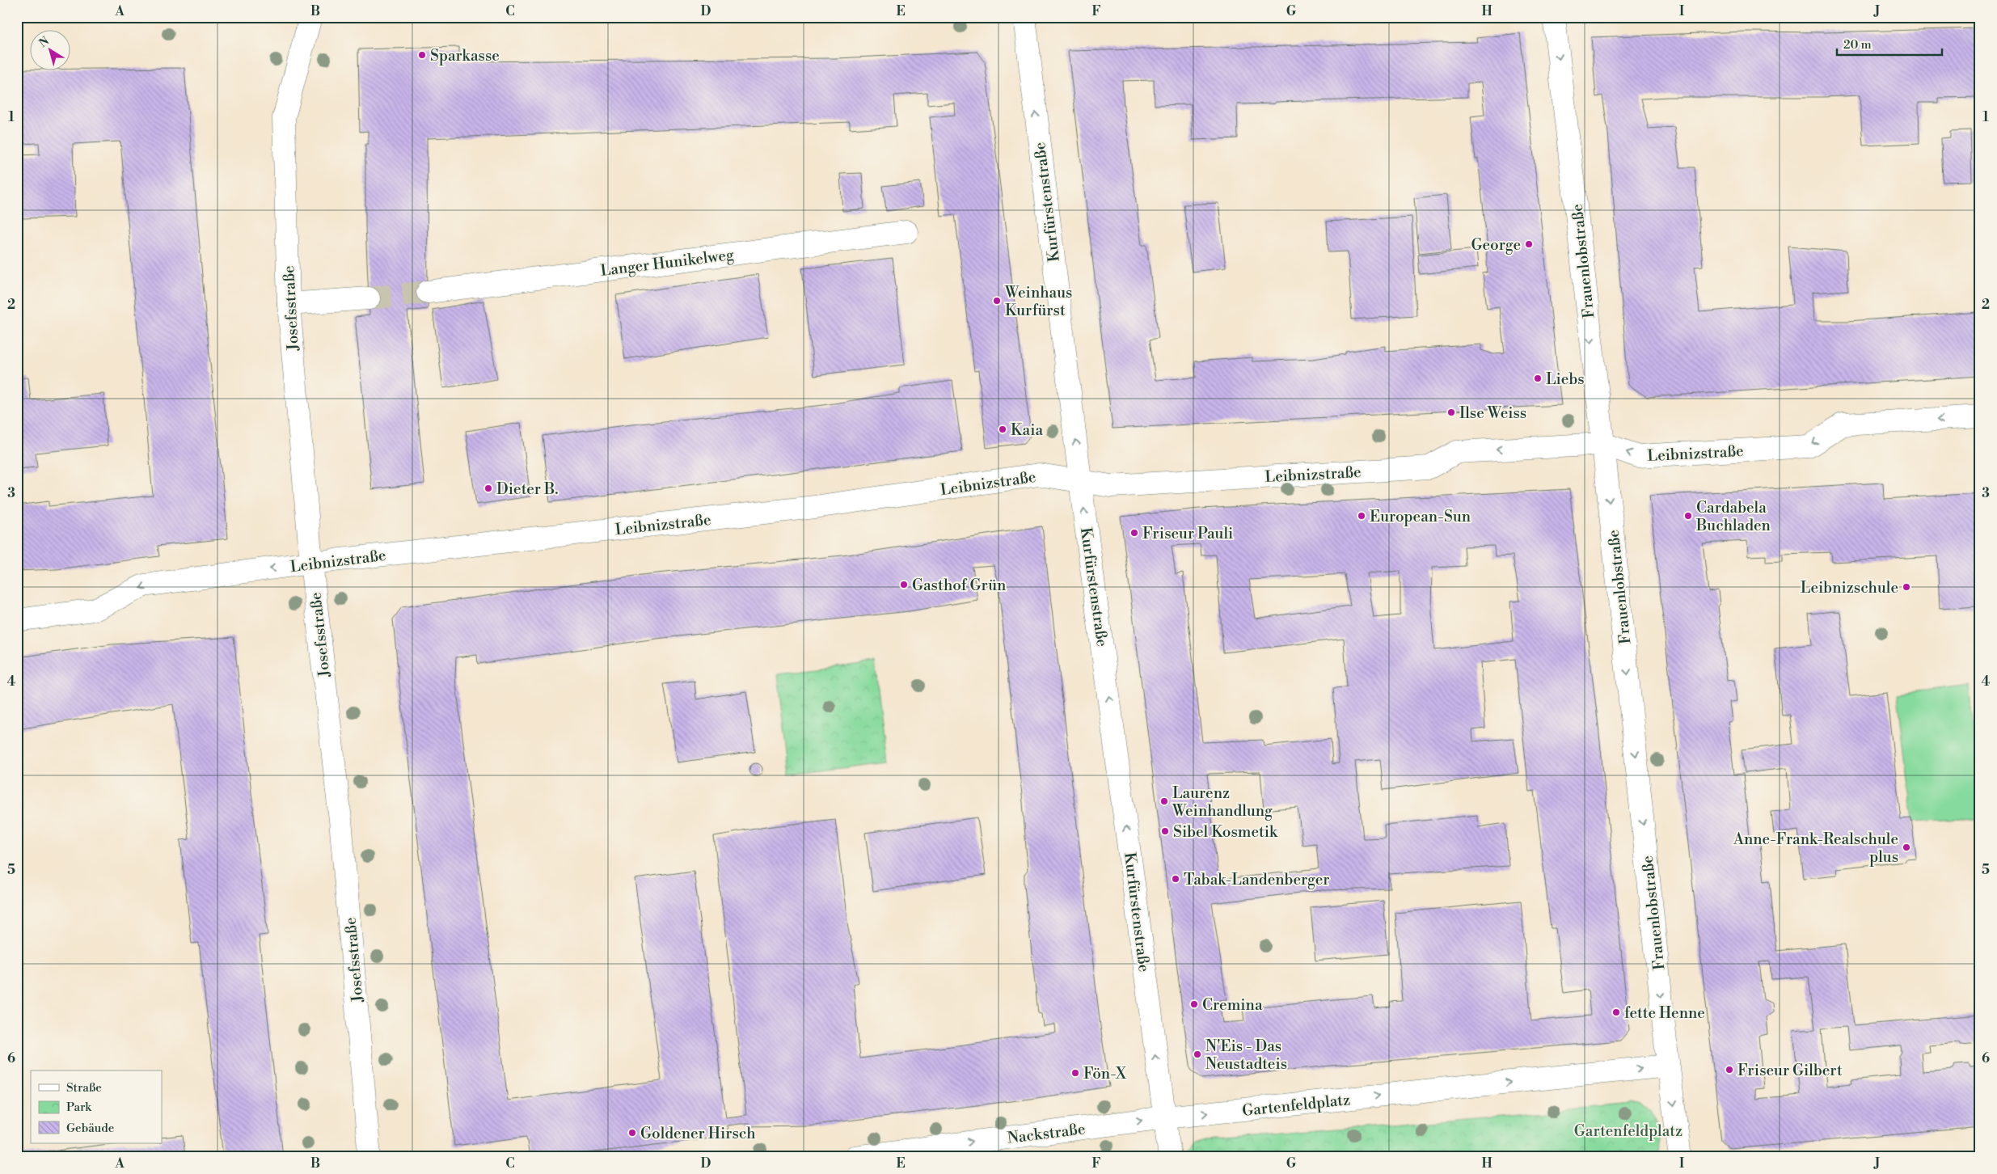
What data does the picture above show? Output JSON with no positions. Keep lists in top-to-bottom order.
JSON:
{
  "streets": {
    "street": [
      "Kurfürstenstraße",
      "Frauenlobstraße",
      "Langer Hunikelweg",
      "Josefsstraße",
      "Leibnizstraße",
      "Gartenfeldplatz",
      "Nackstraße"
    ]
  },
  "crossings": [
    ["Kurfürstenstraße", "Leibnizstraße"],
    ["Kurfürstenstraße", "Gartenfeldplatz"],
    ["Kurfürstenstraße", "Nackstraße"],
    ["Frauenlobstraße", "Leibnizstraße"],
    ["Frauenlobstraße", "Gartenfeldplatz"],
    ["Josefsstraße", "Leibnizstraße"],
    ["Gartenfeldplatz", "Nackstraße"]
  ],
  "one_way": [
    "Kurfürstenstraße",
    "Frauenlobstraße",
    "Leibnizstraße",
    "Gartenfeldplatz",
    "Nackstraße"
  ],
  "parks": ["Gartenfeldplatz"],
  "places": [
    "Sparkasse",
    "George",
    "Weinhaus Kurfürst",
    "Liebs",
    "Ilse Weiss",
    "Kaia",
    "Dieter B.",
    "European-Sun",
    "Cardabela Buchladen",
    "Friseur Pauli",
    "Gasthof Grün",
    "Leibnizschule",
    "Laurenz Weinhandlung",
    "Sibel Kosmetik",
    "Anne-Frank-Realschule plus",
    "Tabak-Landenberger",
    "Cremina",
    "fette Henne",
    "N'Eis - Das Neustadteis",
    "Friseur Gilbert",
    "Fön-X",
    "Goldener Hirsch"
  ],
  "legend": ["Straße", "Park", "Gebäude"],
  "scale_bar": "20 m",
  "north": "top left",
  "grid": {
    "columns": [
      "A",
      "B",
      "C",
      "D",
      "E",
      "F",
      "G",
      "H",
      "I",
      "J"
    ],
    "rows": [
      "1",
      "2",
      "3",
      "4",
      "5",
      "6"
    ]
  }
}
